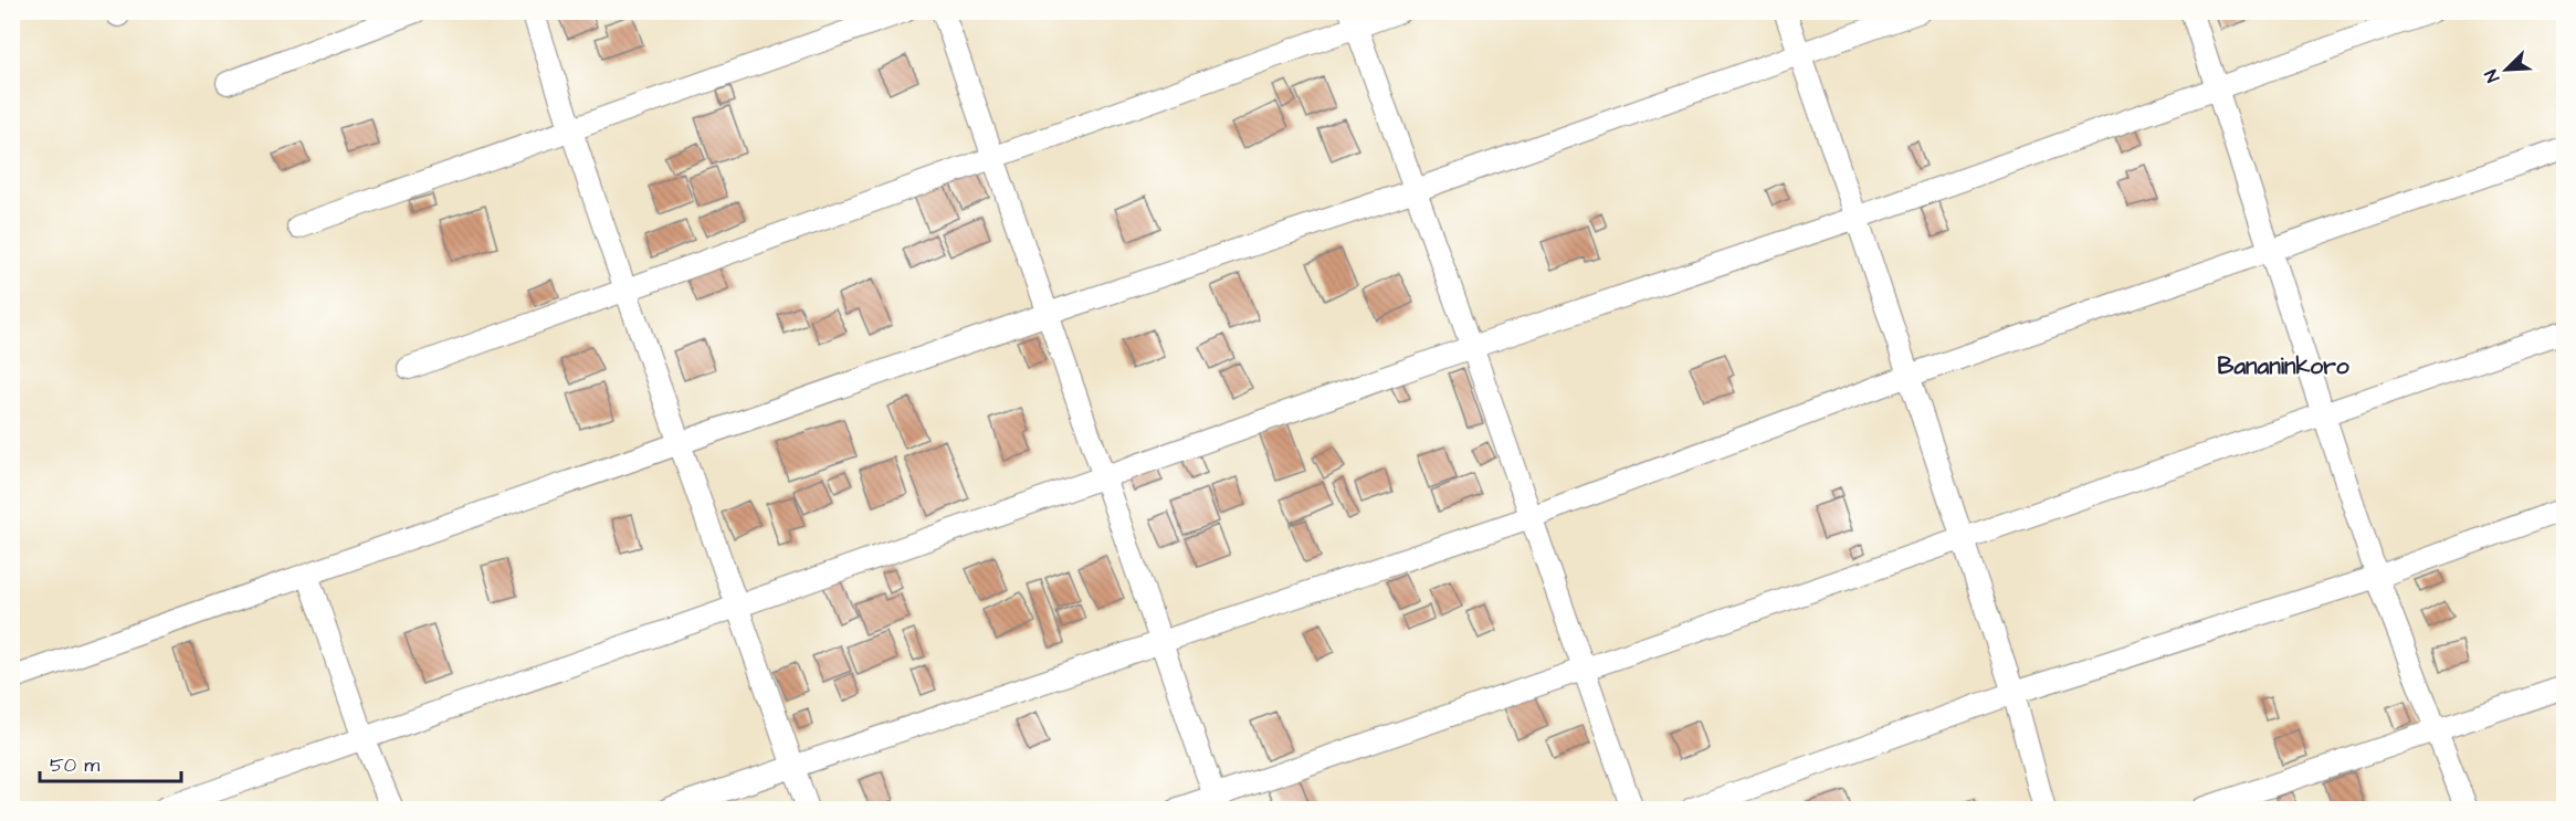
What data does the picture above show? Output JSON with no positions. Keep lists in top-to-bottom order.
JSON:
{
  "districts": ["Bananinkoro"],
  "scale_bar": "50 m",
  "north": "bottom left"
}
